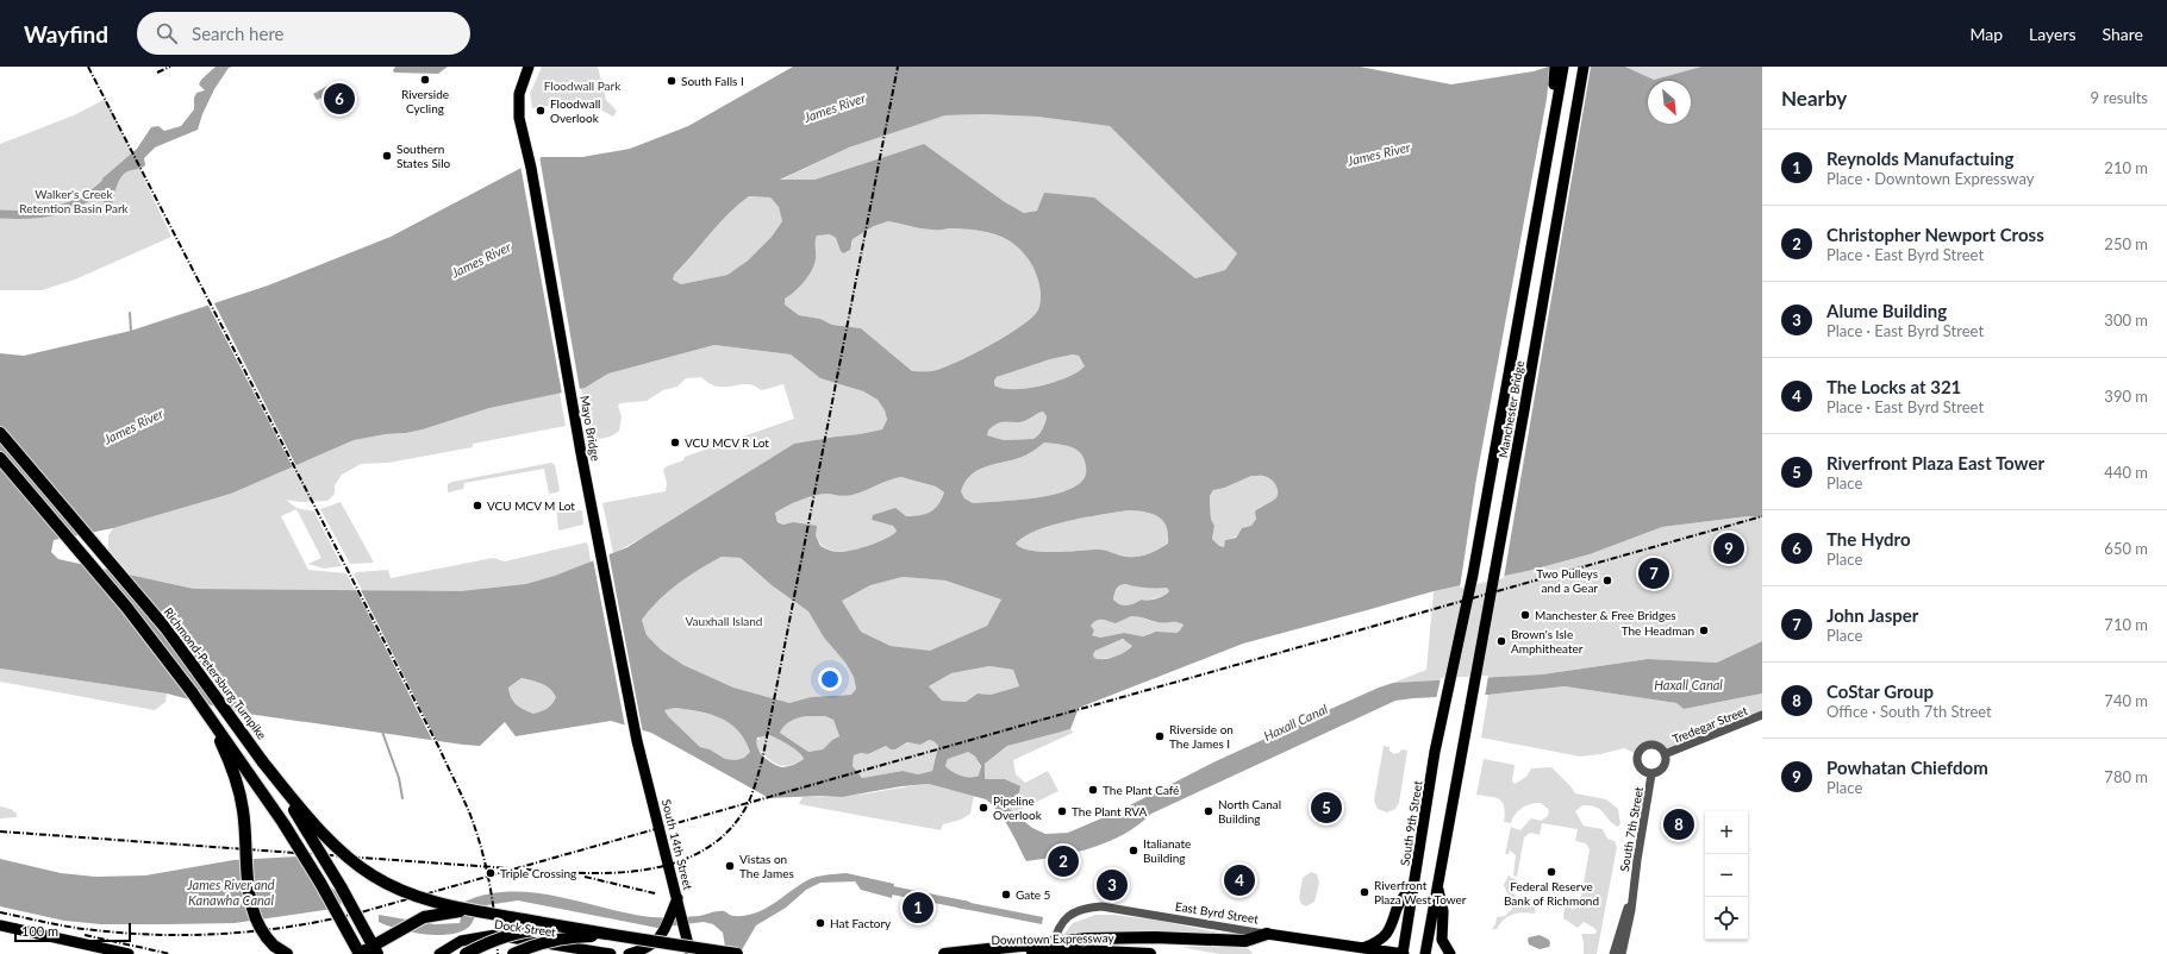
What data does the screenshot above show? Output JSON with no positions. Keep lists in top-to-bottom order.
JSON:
{
  "streets": {
    "highway": ["Richmond-Petersburg Turnpike", "Downtown Expressway"],
    "main road": [
      "Manchester Bridge",
      "Mayo Bridge",
      "South 9th Street",
      "South 14th Street",
      "East Byrd Street",
      "Dock Street"
    ],
    "street": ["Tredegar Street", "South 7th Street"]
  },
  "crossings": [
    ["Manchester Bridge", "South 9th Street"],
    ["Mayo Bridge", "South 14th Street"],
    ["Tredegar Street", "South 7th Street"],
    ["South 9th Street", "East Byrd Street"]
  ],
  "water": ["James River", "Haxall Canal", "James River and Kanawha Canal"],
  "parks": ["Floodwall Park", "Walker's Creek Retention Basin Park", "Vauxhall Island"],
  "places": [
    "Riverside Cycling",
    "South Falls I",
    "Floodwall Overlook",
    "Southern States Silo",
    "VCU MCV R Lot",
    "VCU MCV M Lot",
    "Two Pulleys and a Gear",
    "Manchester & Free Bridges",
    "The Headman",
    "Brown's Isle Amphitheater",
    "Riverside on The James I",
    "The Plant Café",
    "Pipeline Overlook",
    "The Plant RVA",
    "North Canal Building",
    "Italianate Building",
    "Vistas on The James",
    "Federal Reserve Bank of Richmond",
    "Triple Crossing",
    "Riverfront Plaza West Tower",
    "Gate 5",
    "Hat Factory"
  ],
  "scale_bar": "100 m",
  "north": "bottom right",
  "page": {
    "header": "Wayfind",
    "search": "Search here",
    "nav": ["Map", "Layers", "Share"],
    "heading": ["Nearby", "9 results"],
    "pins": [
      "6",
      "9",
      "7",
      "5",
      "8",
      "2",
      "4",
      "3",
      "1"
    ],
    "list": [
      {
        "mark": "1",
        "name": "Reynolds Manufactuing",
        "note": "Place · Downtown Expressway",
        "value": "210 m"
      },
      {
        "mark": "2",
        "name": "Christopher Newport Cross",
        "note": "Place · East Byrd Street",
        "value": "250 m"
      },
      {
        "mark": "3",
        "name": "Alume Building",
        "note": "Place · East Byrd Street",
        "value": "300 m"
      },
      {
        "mark": "4",
        "name": "The Locks at 321",
        "note": "Place · East Byrd Street",
        "value": "390 m"
      },
      {
        "mark": "5",
        "name": "Riverfront Plaza East Tower",
        "note": "Place",
        "value": "440 m"
      },
      {
        "mark": "6",
        "name": "The Hydro",
        "note": "Place",
        "value": "650 m"
      },
      {
        "mark": "7",
        "name": "John Jasper",
        "note": "Place",
        "value": "710 m"
      },
      {
        "mark": "8",
        "name": "CoStar Group",
        "note": "Office · South 7th Street",
        "value": "740 m"
      },
      {
        "mark": "9",
        "name": "Powhatan Chiefdom",
        "note": "Place",
        "value": "780 m"
      }
    ],
    "map_buttons": ["+", "−"],
    "scale": "100 m"
  }
}
